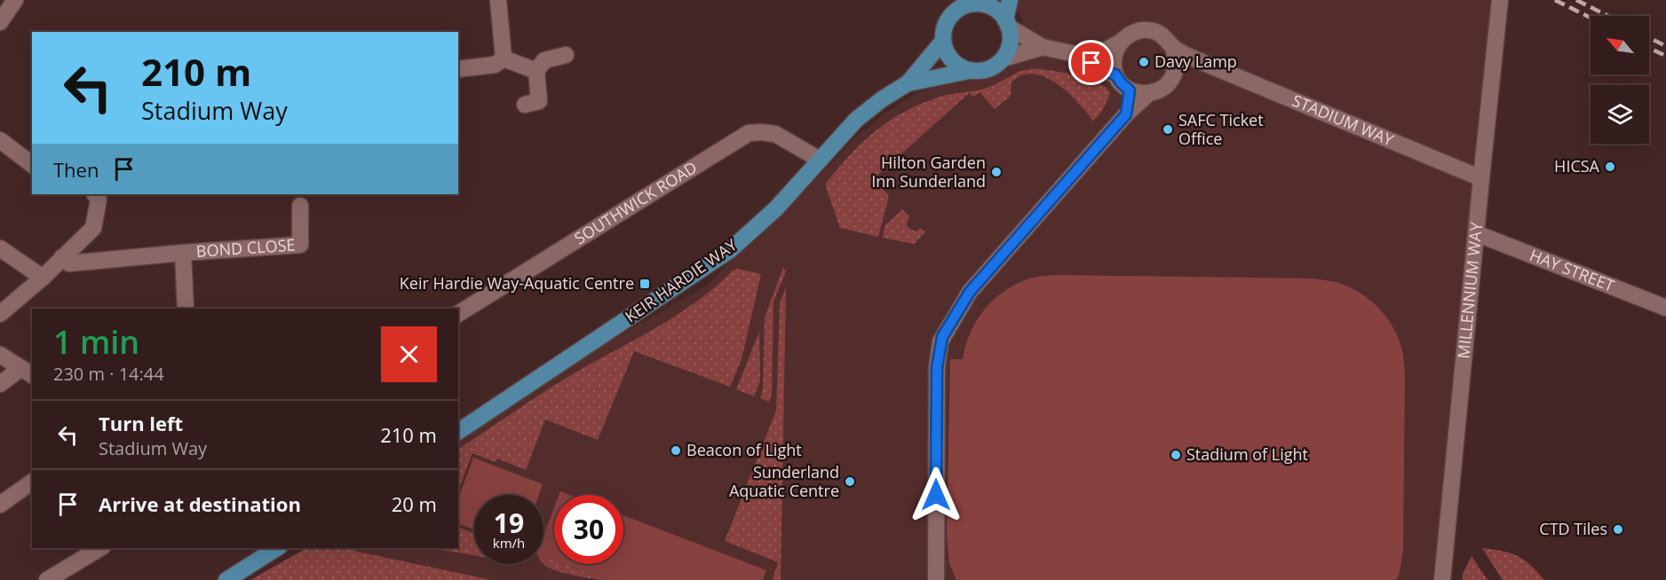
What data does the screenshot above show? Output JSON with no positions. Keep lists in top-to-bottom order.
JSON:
{
  "streets": {
    "main road": ["KEIR HARDIE WAY"],
    "street": [
      "STADIUM WAY",
      "SOUTHWICK ROAD",
      "BOND CLOSE",
      "HAY STREET",
      "MILLENNIUM WAY"
    ]
  },
  "crossings": [
    ["STADIUM WAY", "MILLENNIUM WAY"],
    ["SOUTHWICK ROAD", "KEIR HARDIE WAY"],
    ["HAY STREET", "MILLENNIUM WAY"]
  ],
  "places": {
    "other": [
      "Davy Lamp",
      "SAFC Ticket Office",
      "HICSA",
      "Hilton Garden Inn Sunderland",
      "Beacon of Light",
      "Stadium of Light",
      "Sunderland Aquatic Centre",
      "CTD Tiles"
    ],
    "transit": ["Keir Hardie Way-Aquatic Centre"]
  },
  "north": "top left",
  "page": {
    "turn": ["210 m", "Stadium Way"],
    "then": "Then",
    "heading": ["1 min", "230 m · 14:44"],
    "list": [
      {
        "name": "Turn left",
        "note": "Stadium Way",
        "value": "210 m"
      },
      {
        "name": "Arrive at destination",
        "value": "20 m"
      }
    ],
    "speed": "19 km/h",
    "limit": "30"
  }
}
